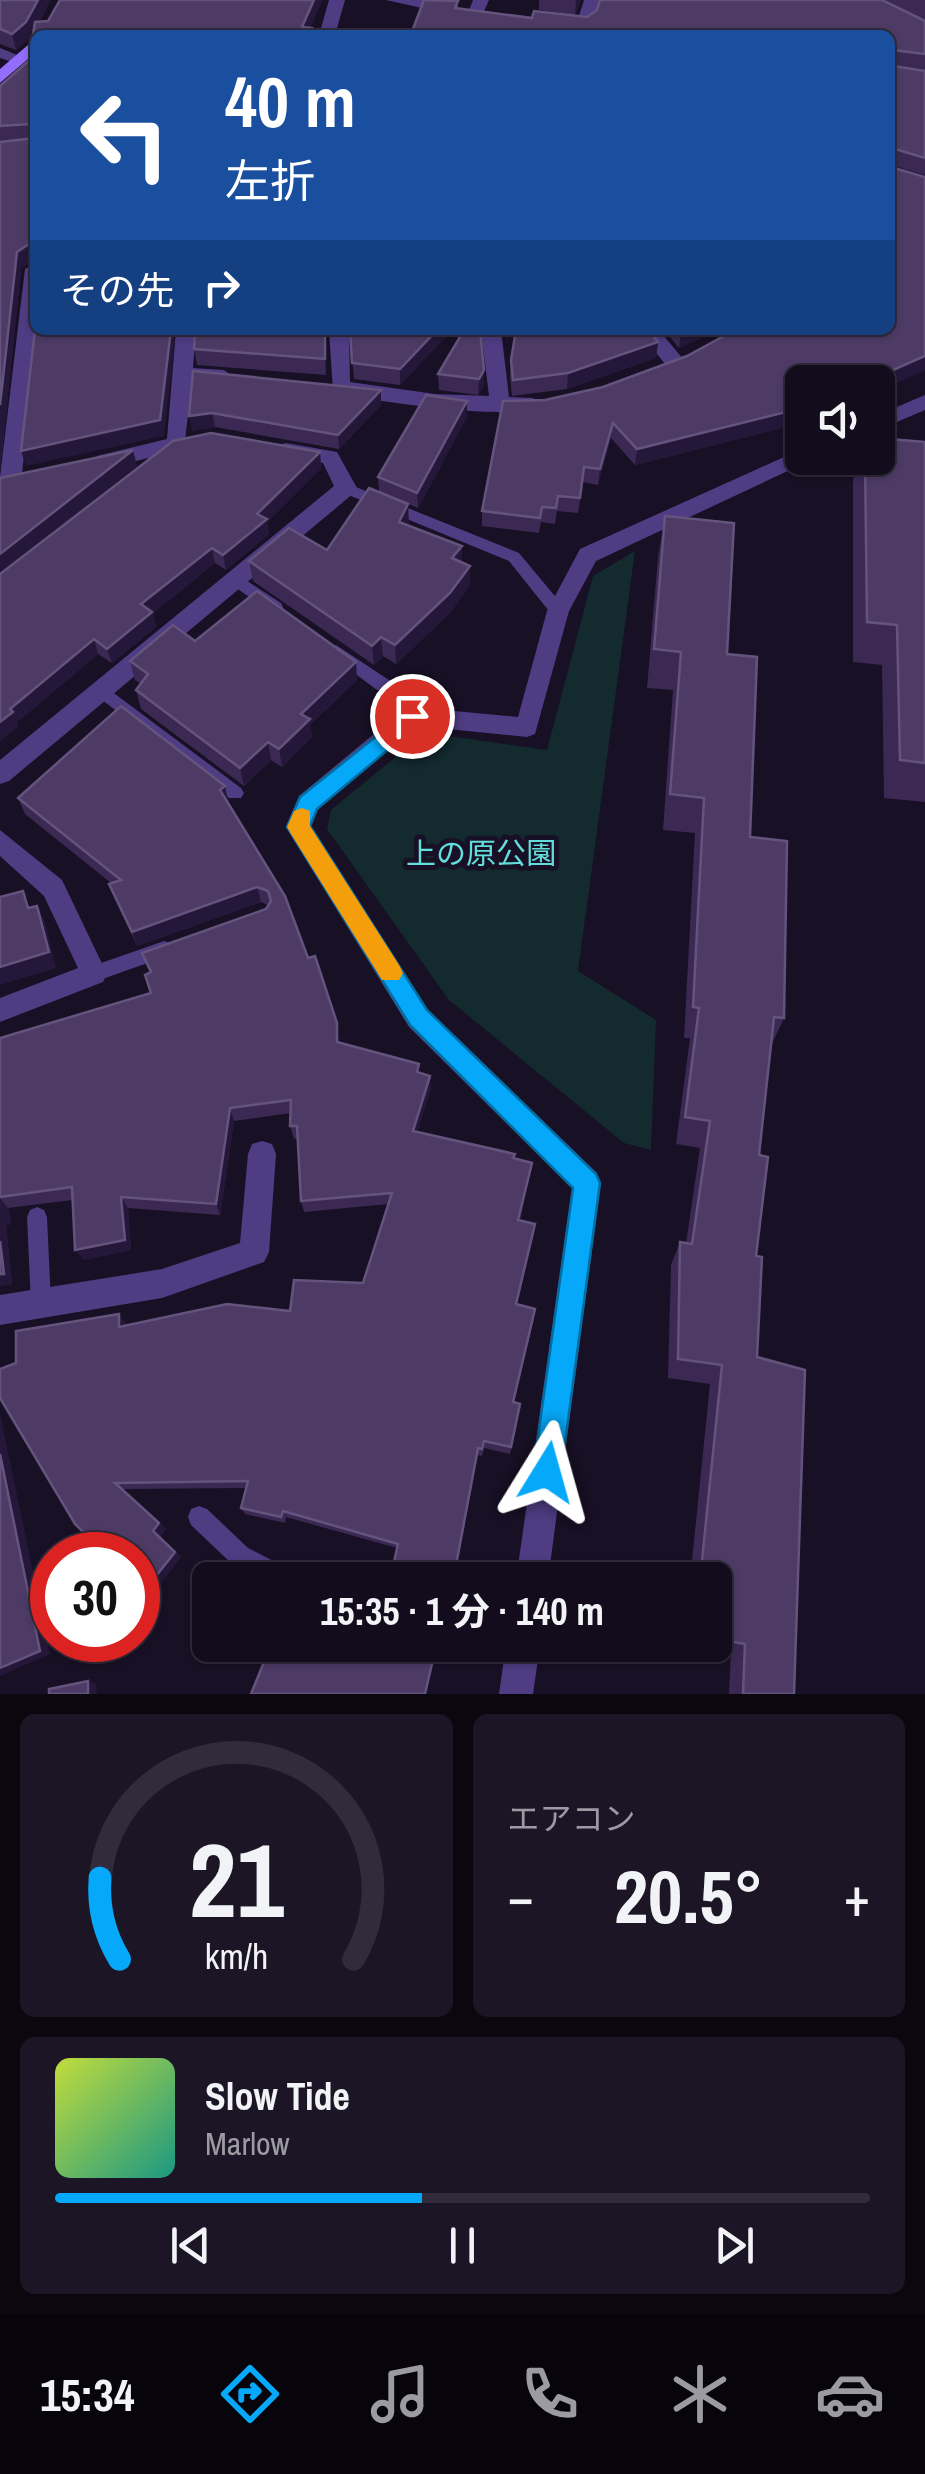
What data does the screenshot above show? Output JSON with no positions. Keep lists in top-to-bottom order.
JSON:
{
  "parks": ["上の原公園"],
  "page": {
    "turn": ["40 m", "左折"],
    "then": "その先",
    "limit": "30",
    "trip": "15:35 · 1 分 · 140 m",
    "tile": "エアコン",
    "heat": ["−", "20.5°", "+"],
    "song": ["Slow Tide", "Marlow"],
    "tabs": "15:34",
    "gauge": ["21", "km/h"]
  }
}
